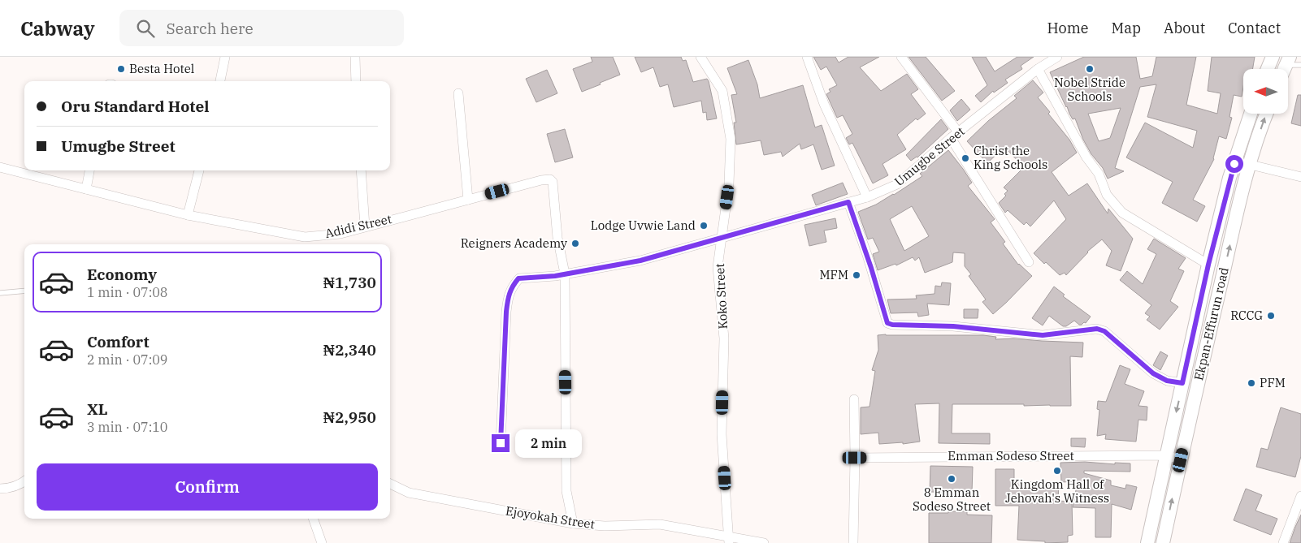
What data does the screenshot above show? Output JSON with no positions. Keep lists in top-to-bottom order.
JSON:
{
  "streets": {
    "main road": ["Ekpan-Effurun road"],
    "street": [
      "Umugbe Street",
      "Adidi Street",
      "Koko Street",
      "Emman Sodeso Street",
      "Ejoyokah Street"
    ]
  },
  "crossings": [
    ["Umugbe Street", "Adidi Street"],
    ["Umugbe Street", "Koko Street"],
    ["Koko Street", "Ejoyokah Street"]
  ],
  "places": [
    "Besta Hotel",
    "Nobel Stride Schools",
    "Christ the King Schools",
    "Lodge Uvwie Land",
    "Reigners Academy",
    "MFM",
    "RCCG",
    "PFM",
    "Kingdom Hall of Jehovah's Witness",
    "8 Emman Sodeso Street"
  ],
  "north": "left",
  "page": {
    "header": "Cabway",
    "search": "Search here",
    "nav": [
      "Home",
      "Map",
      "About",
      "Contact"
    ],
    "banner": ["Oru Standard Hotel", "Umugbe Street"],
    "list": [
      {
        "name": "Economy",
        "note": "1 min · 07:08",
        "value": "₦1,730"
      },
      {
        "name": "Comfort",
        "note": "2 min · 07:09",
        "value": "₦2,340"
      },
      {
        "name": "XL",
        "note": "3 min · 07:10",
        "value": "₦2,950"
      }
    ],
    "bubble": "2 min",
    "buttons": "Confirm"
  }
}
